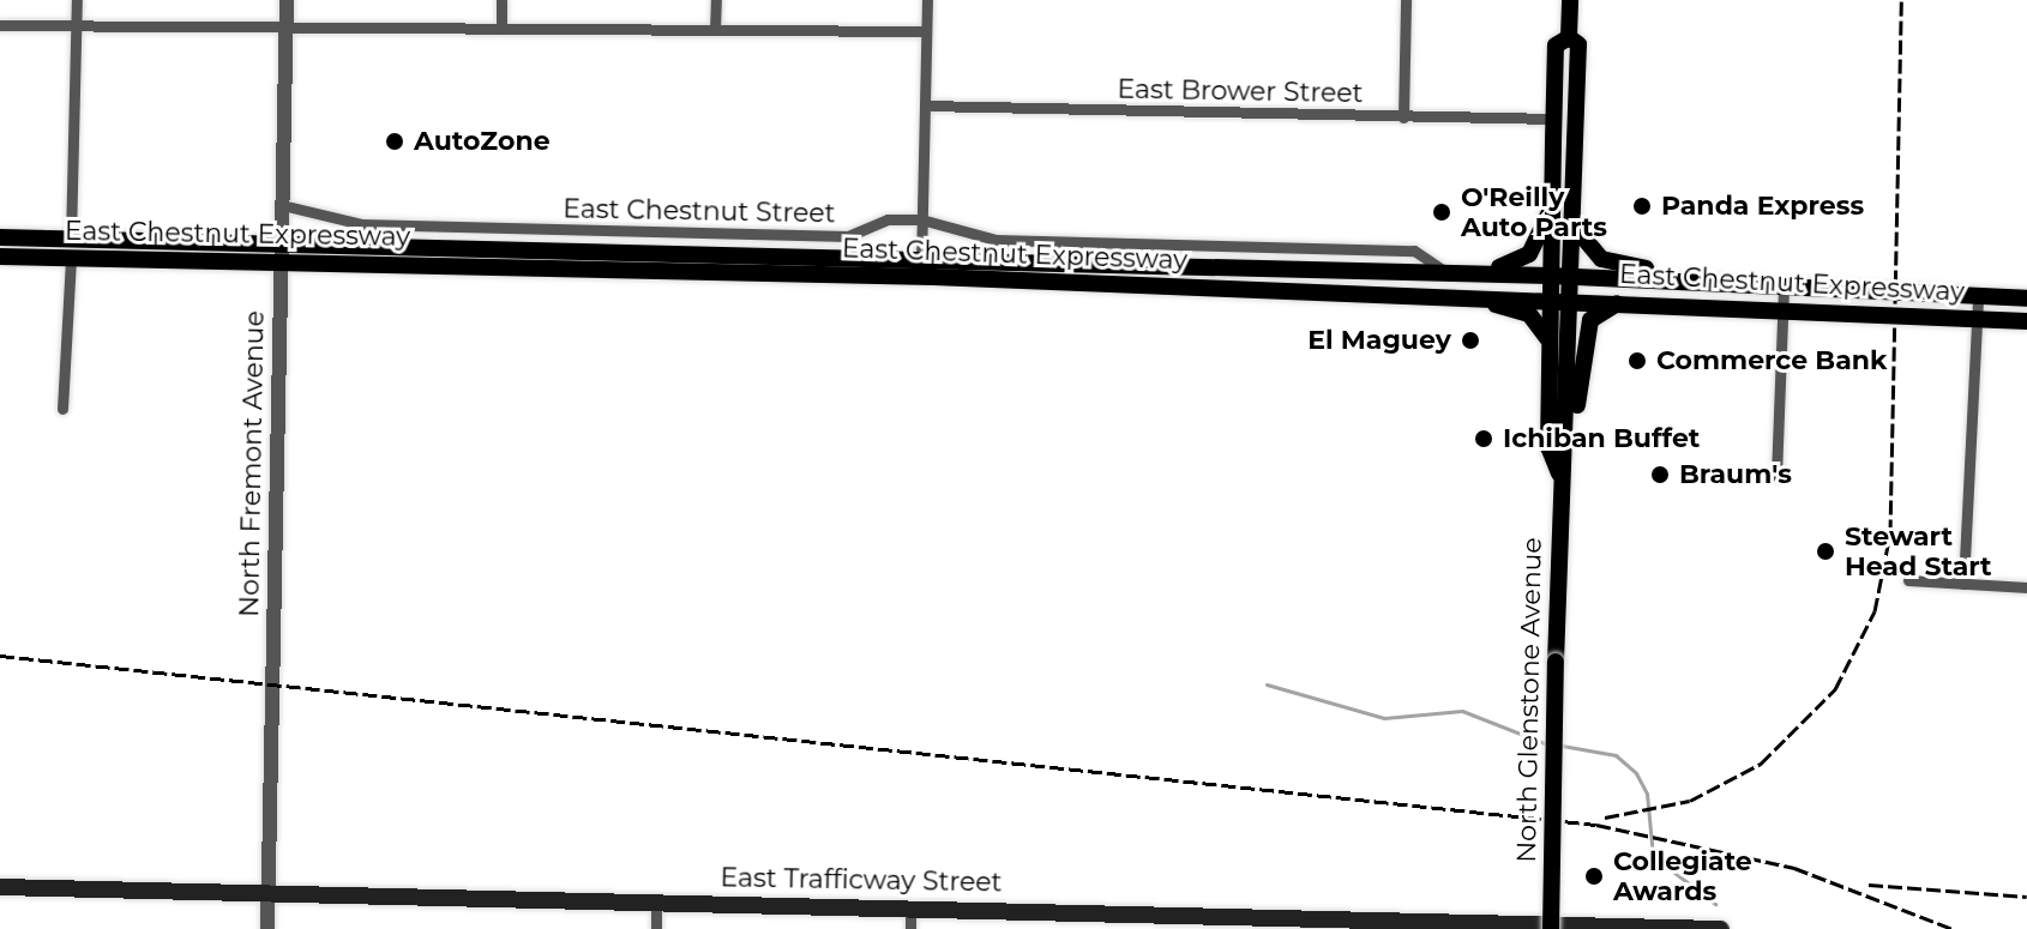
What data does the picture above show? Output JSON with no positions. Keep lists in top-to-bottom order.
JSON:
{
  "streets": {
    "main road": ["East Chestnut Expressway", "North Glenstone Avenue", "East Trafficway Street"],
    "street": ["East Brower Street", "East Chestnut Street", "North Fremont Avenue"]
  },
  "crossings": [
    ["East Brower Street", "North Glenstone Avenue"],
    ["East Chestnut Street", "East Chestnut Expressway"],
    ["East Chestnut Street", "North Fremont Avenue"],
    ["East Chestnut Expressway", "North Fremont Avenue"],
    ["East Chestnut Expressway", "North Glenstone Avenue"],
    ["North Fremont Avenue", "East Trafficway Street"]
  ],
  "places": [
    "AutoZone",
    "Panda Express",
    "O'Reilly Auto Parts",
    "El Maguey",
    "Commerce Bank",
    "Ichiban Buffet",
    "Braum's",
    "Stewart Head Start",
    "Collegiate Awards"
  ]
}
